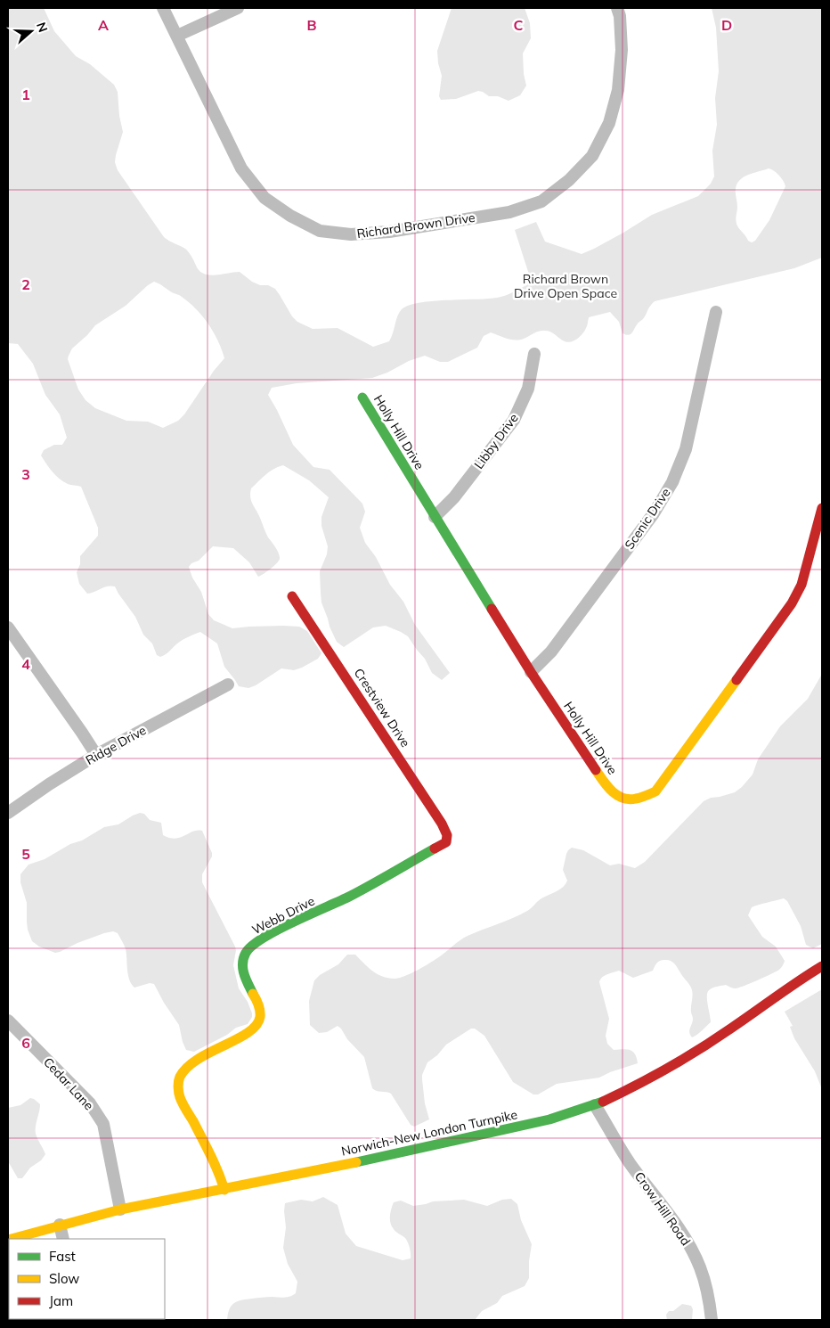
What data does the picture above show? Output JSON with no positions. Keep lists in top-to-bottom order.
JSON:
{
  "streets": {
    "street": [
      "Richard Brown Drive",
      "Holly Hill Drive",
      "Libby Drive",
      "Scenic Drive",
      "Crestview Drive",
      "Ridge Drive",
      "Webb Drive",
      "Cedar Lane",
      "Norwich-New London Turnpike",
      "Crow Hill Road"
    ]
  },
  "crossings": [
    ["Holly Hill Drive", "Libby Drive"],
    ["Holly Hill Drive", "Scenic Drive"],
    ["Crestview Drive", "Webb Drive"],
    ["Webb Drive", "Norwich-New London Turnpike"],
    ["Cedar Lane", "Norwich-New London Turnpike"],
    ["Norwich-New London Turnpike", "Crow Hill Road"]
  ],
  "parks": ["Richard Brown Drive Open Space"],
  "legend": ["Fast", "Slow", "Jam"],
  "north": "right",
  "grid": {
    "columns": [
      "A",
      "B",
      "C",
      "D"
    ],
    "rows": [
      "1",
      "2",
      "3",
      "4",
      "5",
      "6"
    ]
  }
}
